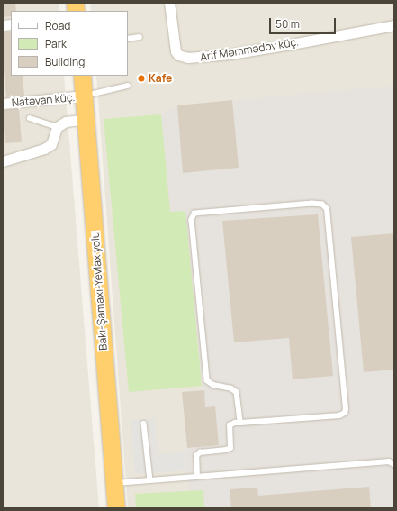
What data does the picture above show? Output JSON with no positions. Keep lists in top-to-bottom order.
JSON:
{
  "streets": {
    "highway": ["Bakı-Şamaxı-Yevlax yolu"],
    "street": ["Arif Məmmədov küç.", "Natəvan küç."]
  },
  "crossings": [
    ["Natəvan küç.", "Bakı-Şamaxı-Yevlax yolu"]
  ],
  "places": ["Kafe"],
  "legend": ["Road", "Park", "Building"],
  "scale_bar": "50 m"
}
